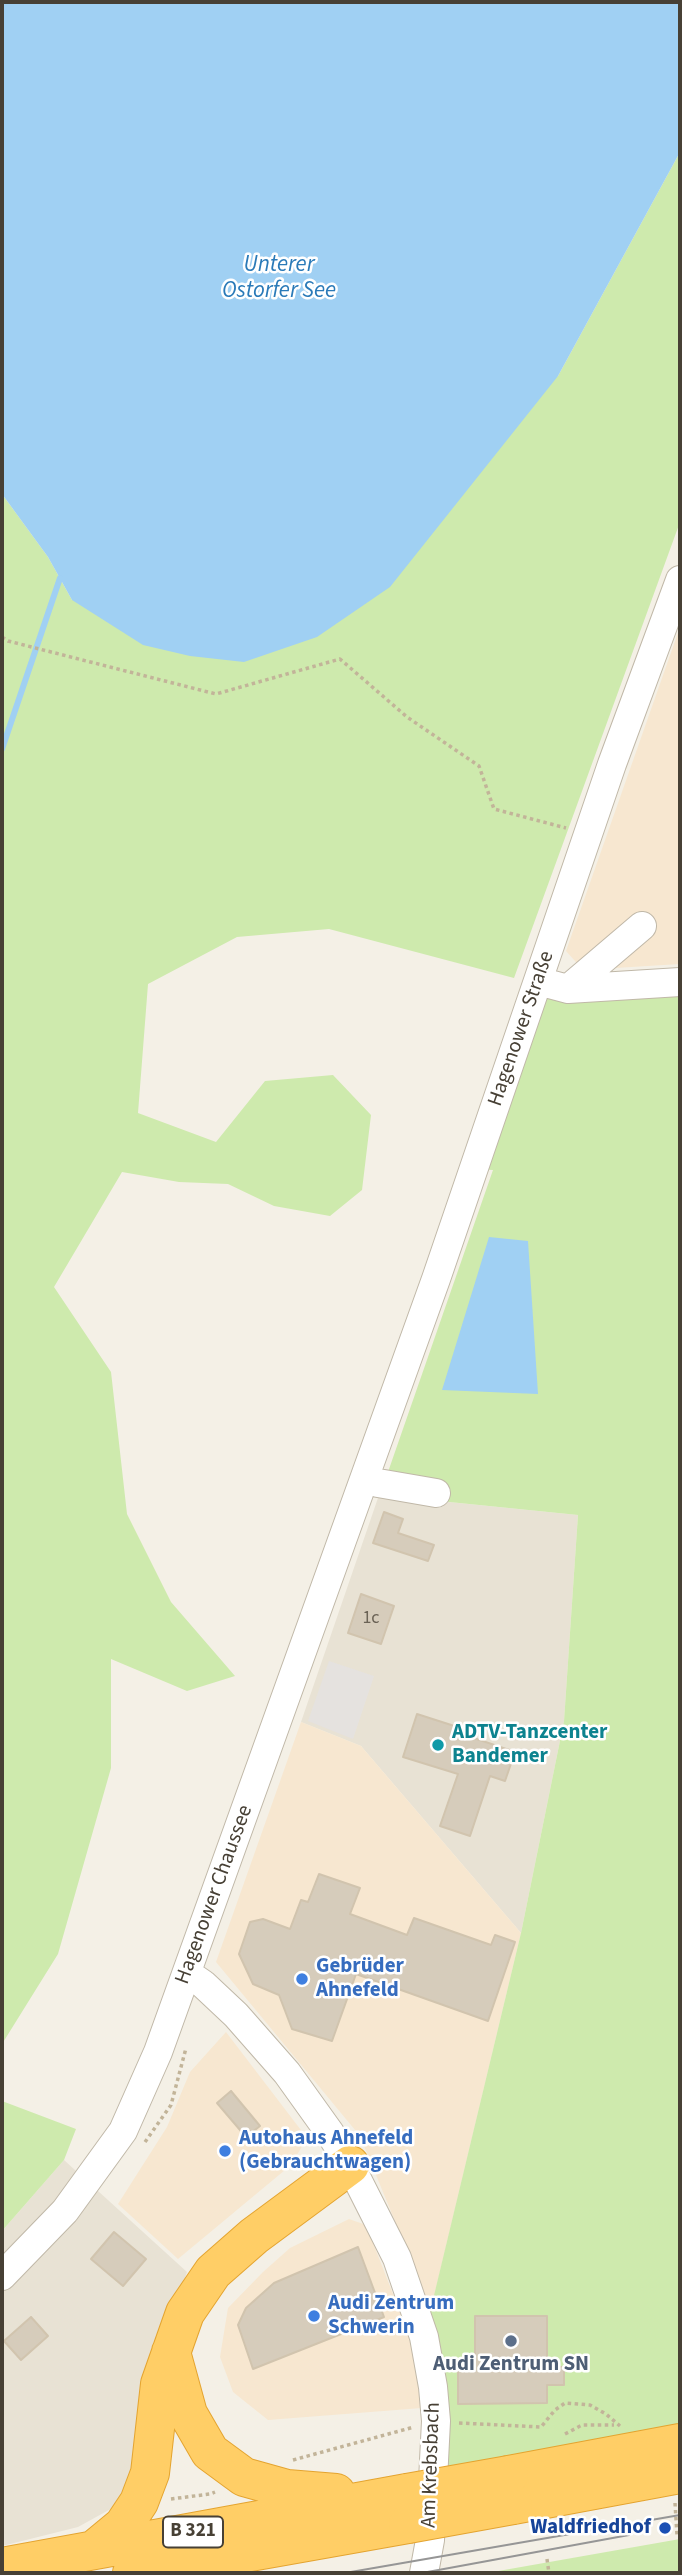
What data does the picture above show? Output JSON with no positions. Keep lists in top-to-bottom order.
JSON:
{
  "streets": {
    "highway": ["B 321"],
    "street": ["Hagenower Straße", "Hagenower Chaussee", "Am Krebsbach"]
  },
  "crossings": [
    ["Hagenower Straße", "Hagenower Chaussee"],
    ["Hagenower Chaussee", "Am Krebsbach"]
  ],
  "water": ["Unterer Ostorfer See"],
  "places": [
    "ADTV-Tanzcenter Bandemer",
    "Gebrüder Ahnefeld",
    "Autohaus Ahnefeld (Gebrauchtwagen)",
    "Audi Zentrum Schwerin",
    "Audi Zentrum SN",
    "Waldfriedhof"
  ],
  "house_numbers": ["1c"]
}
